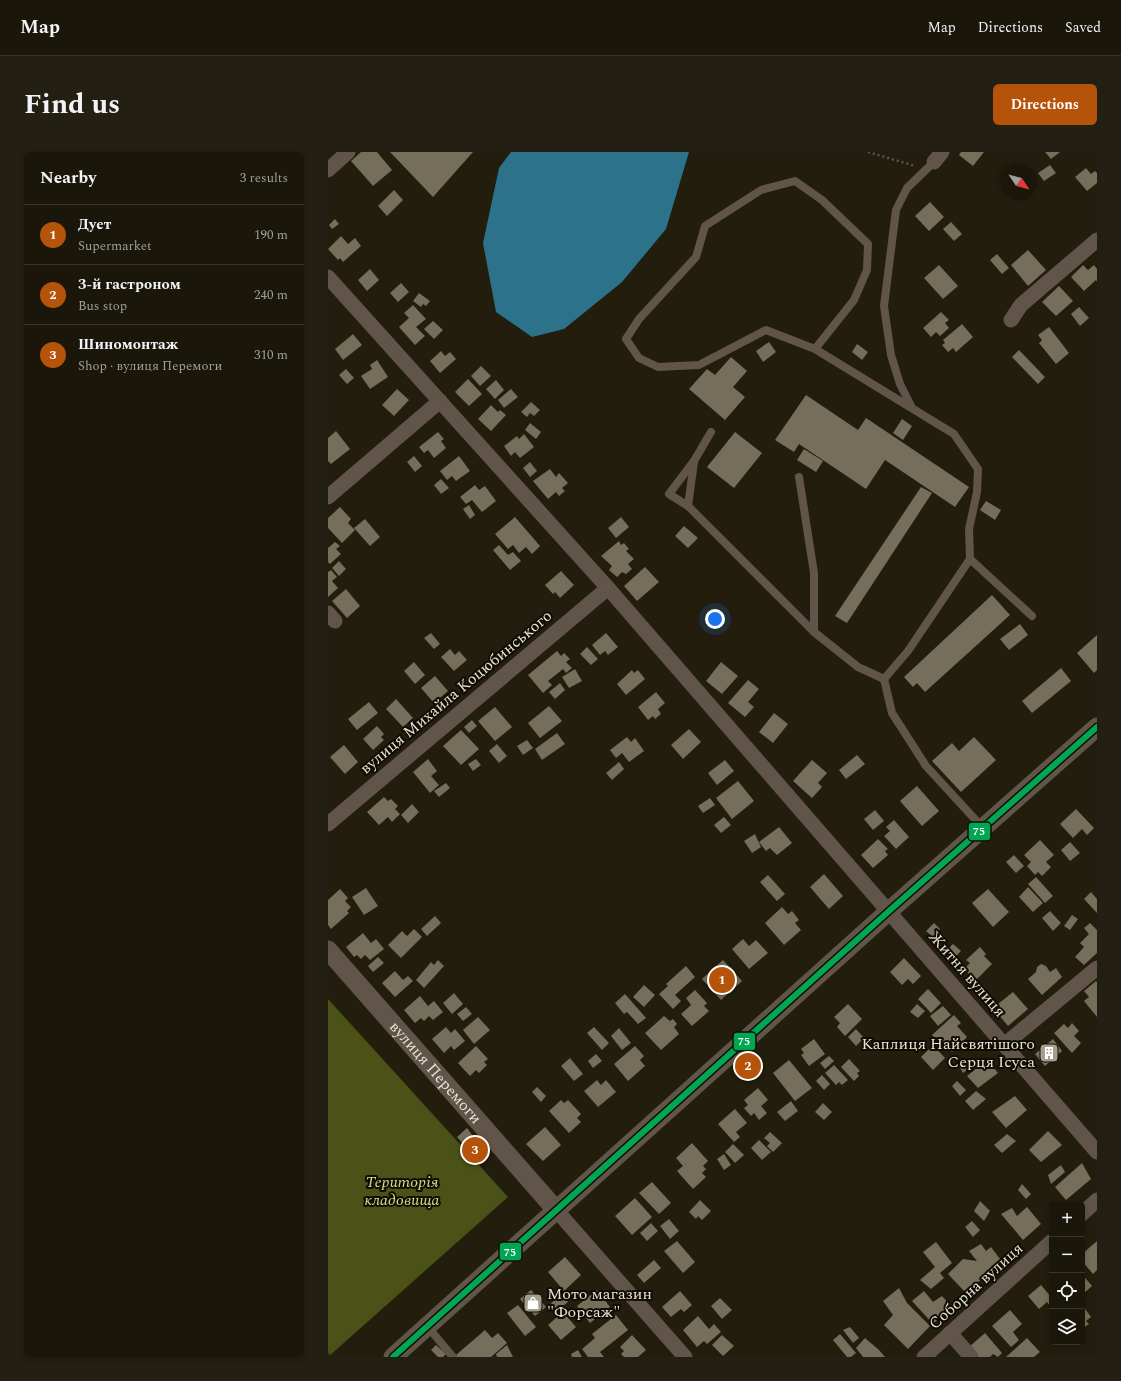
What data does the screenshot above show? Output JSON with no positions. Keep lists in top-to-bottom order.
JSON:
{
  "streets": {
    "street": [
      "вулиця Михайла Коцюбинського",
      "Житня вулиця",
      "вулиця Перемоги",
      "Соборна вулиця"
    ]
  },
  "crossings": [
    ["вулиця Михайла Коцюбинського", "Житня вулиця"]
  ],
  "parks": ["Територія кладовища"],
  "places": {
    "building": ["Каплиця Найсвятішого Серця Ісуса"],
    "shop": ["Мото магазин \"Форсаж\""]
  },
  "lines": ["transit line 75"],
  "north": "bottom right",
  "page": {
    "header": "Map",
    "nav": ["Map", "Directions", "Saved"],
    "title": "Find us",
    "buttons": "Directions",
    "heading": ["Nearby", "3 results"],
    "list": [
      {
        "mark": "1",
        "name": "Дует",
        "note": "Supermarket",
        "value": "190 m"
      },
      {
        "mark": "2",
        "name": "3-й гастроном",
        "note": "Bus stop",
        "value": "240 m"
      },
      {
        "mark": "3",
        "name": "Шиномонтаж",
        "note": "Shop · вулиця Перемоги",
        "value": "310 m"
      }
    ],
    "pins": ["1", "2", "3"],
    "map_buttons": ["+", "−"]
  }
}
